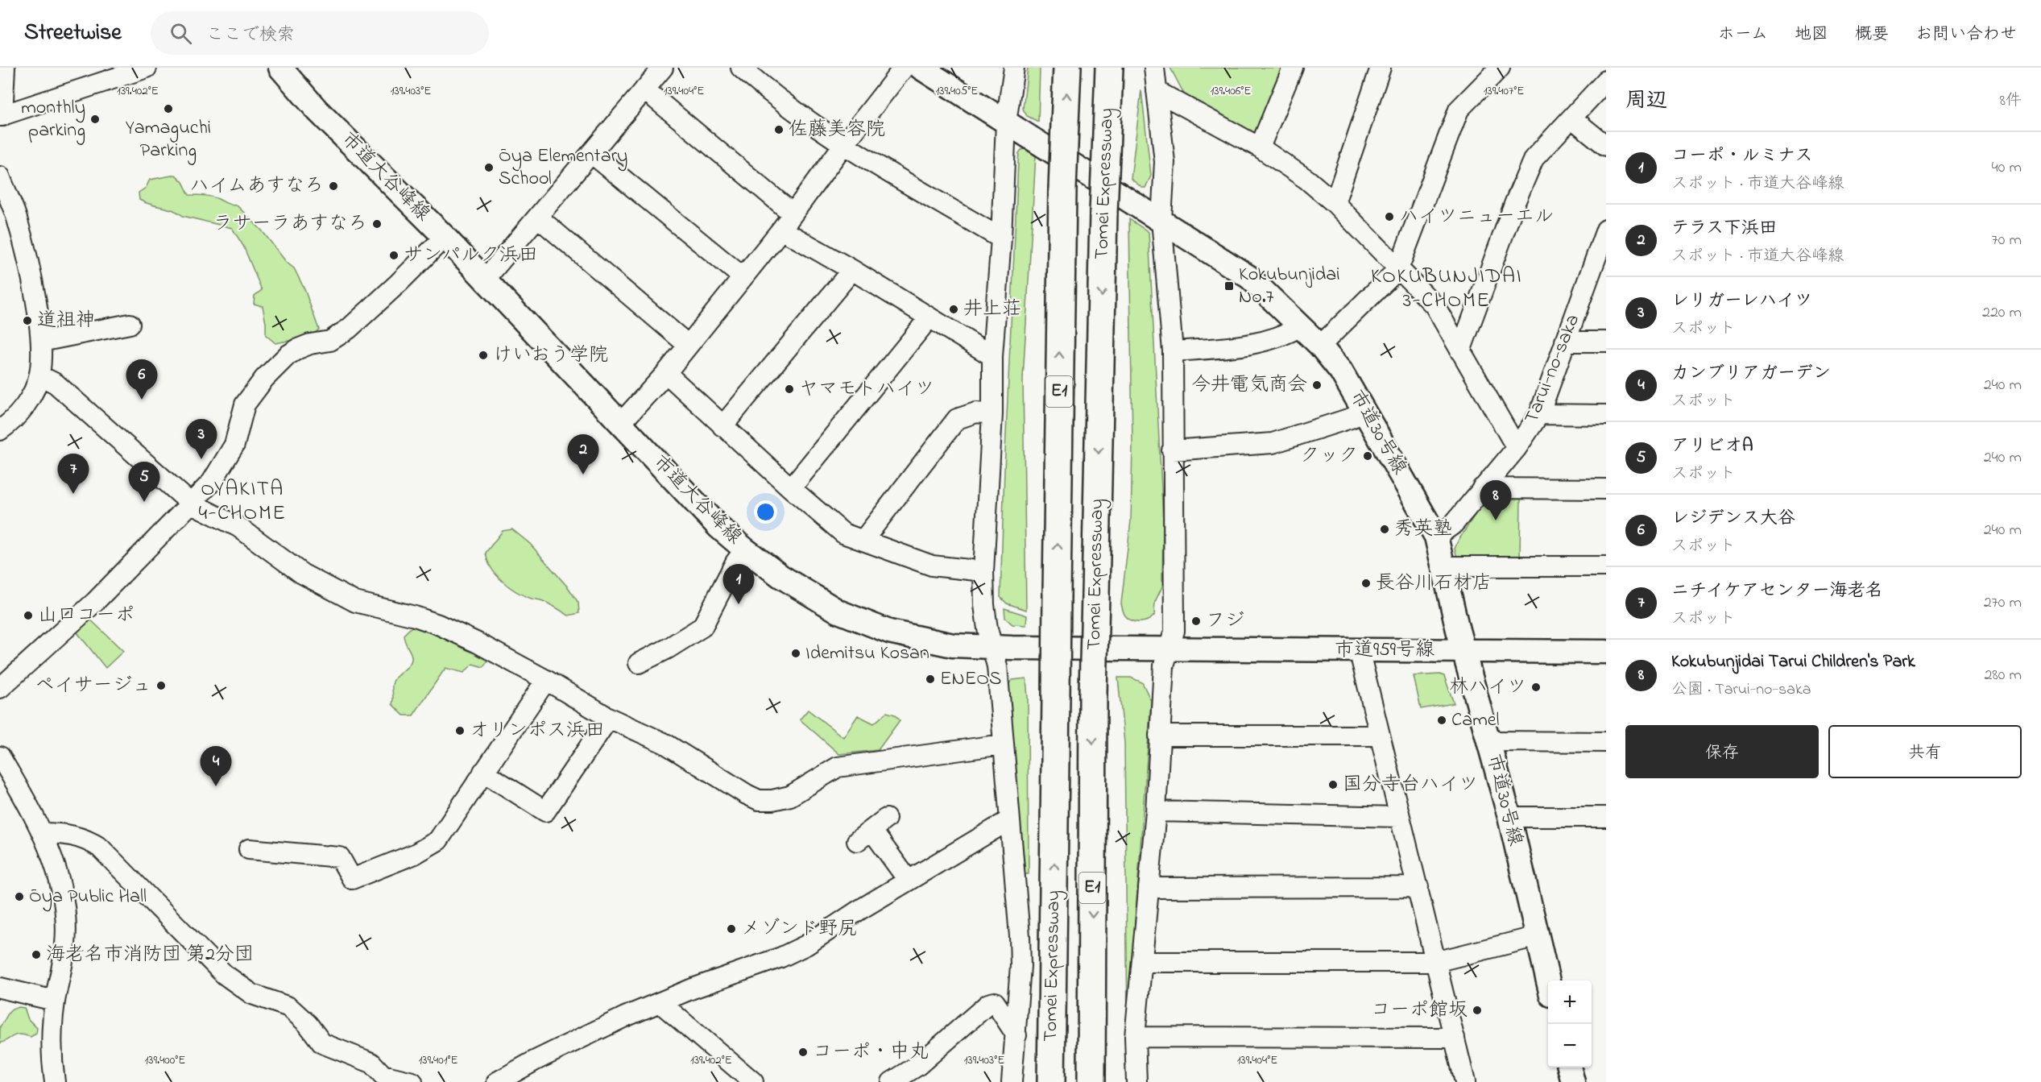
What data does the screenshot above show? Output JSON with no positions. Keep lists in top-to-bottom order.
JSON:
{
  "streets": {
    "highway": ["Tomei Expressway", "E1"],
    "street": [
      "市道大谷峰線",
      "Tarui-no-saka",
      "市道30号線",
      "市道959号線"
    ]
  },
  "crossings": [
    ["市道大谷峰線", "市道959号線"],
    ["Tarui-no-saka", "市道30号線"],
    ["市道30号線", "市道959号線"]
  ],
  "districts": ["KOKUBUNJIDAI 3-CHOME", "OYAKITA 4-CHOME"],
  "places": {
    "other": [
      "Yamaguchi Parking",
      "monthly parking",
      "佐藤美容院",
      "Ōya Elementary School",
      "ハイムあすなろ",
      "ハイツニューエル",
      "ラサーラあすなろ",
      "サンパルク浜田",
      "井上荘",
      "道祖神",
      "けいおう学院",
      "今井電気商会",
      "ヤマモトハイツ",
      "クック",
      "秀英塾",
      "長谷川石材店",
      "山口コーポ",
      "フジ",
      "Idemitsu Kosan",
      "ENEOS",
      "ペイサージュ",
      "林ハイツ",
      "Camel",
      "オリンポス浜田",
      "国分寺台ハイツ",
      "Ōya Public Hall",
      "メゾンド野尻",
      "海老名市消防団 第2分団",
      "コーポ館坂",
      "コーポ・中丸"
    ],
    "transit": ["Kokubunjidai No.7"]
  },
  "page": {
    "header": "Streetwise",
    "search": "ここで検索",
    "nav": [
      "ホーム",
      "地図",
      "概要",
      "お問い合わせ"
    ],
    "heading": ["周辺", "8件"],
    "list": [
      {
        "mark": "1",
        "name": "コーポ・ルミナス",
        "note": "スポット · 市道大谷峰線",
        "value": "40 m"
      },
      {
        "mark": "2",
        "name": "テラス下浜田",
        "note": "スポット · 市道大谷峰線",
        "value": "70 m"
      },
      {
        "mark": "3",
        "name": "レリガーレハイツ",
        "note": "スポット",
        "value": "220 m"
      },
      {
        "mark": "4",
        "name": "カンブリアガーデン",
        "note": "スポット",
        "value": "240 m"
      },
      {
        "mark": "5",
        "name": "アリビオA",
        "note": "スポット",
        "value": "240 m"
      },
      {
        "mark": "6",
        "name": "レジデンス大谷",
        "note": "スポット",
        "value": "240 m"
      },
      {
        "mark": "7",
        "name": "ニチイケアセンター海老名",
        "note": "スポット",
        "value": "270 m"
      },
      {
        "mark": "8",
        "name": "Kokubunjidai Tarui Children's Park",
        "note": "公園 · Tarui-no-saka",
        "value": "280 m"
      }
    ],
    "pins": [
      "6",
      "3",
      "2",
      "7",
      "5",
      "8",
      "1",
      "4"
    ],
    "buttons": ["保存", "共有"],
    "map_buttons": ["+", "−"]
  },
  "coordinates": [
    "139.402°E",
    "139.403°E",
    "139.404°E",
    "139.405°E",
    "139.407°E",
    "139.406°E",
    "139.400°E",
    "139.401°E"
  ]
}
